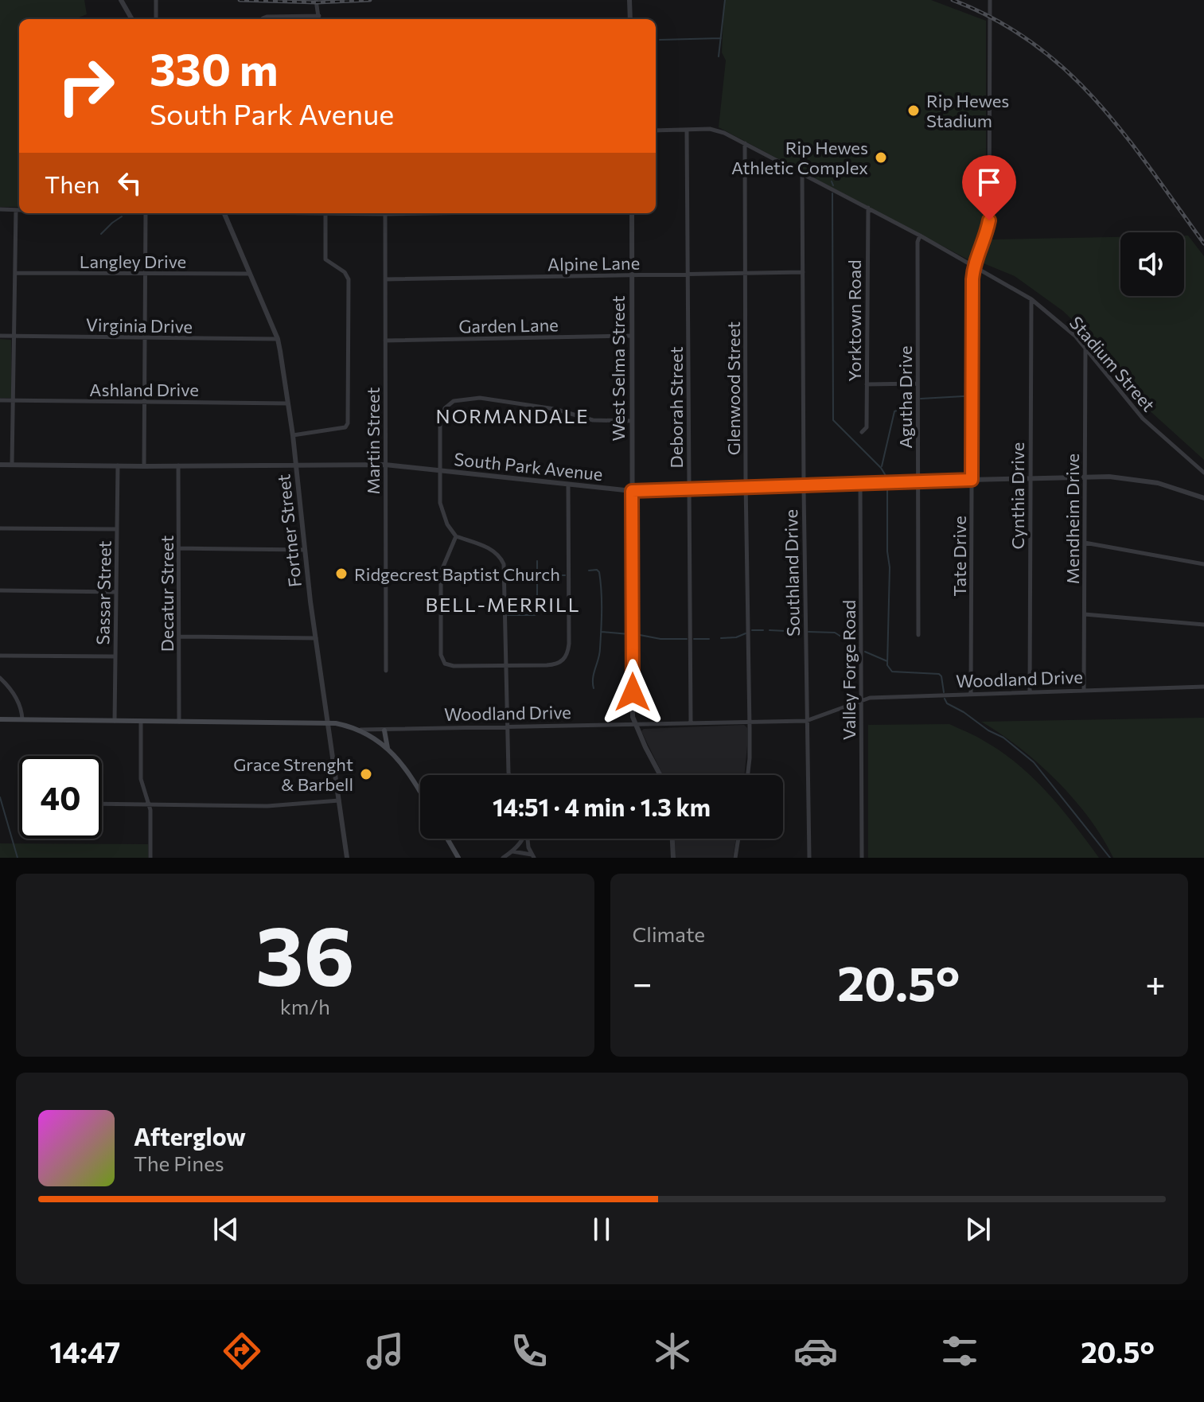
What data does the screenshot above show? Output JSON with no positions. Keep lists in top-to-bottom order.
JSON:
{
  "streets": {
    "main road": ["Woodland Drive"],
    "street": [
      "Langley Drive",
      "Alpine Lane",
      "Yorktown Road",
      "Virginia Drive",
      "Garden Lane",
      "Stadium Street",
      "West Selma Street",
      "Glenwood Street",
      "Ashland Drive",
      "Agutha Drive",
      "Deborah Street",
      "Martin Street",
      "South Park Avenue",
      "Cynthia Drive",
      "Mendheim Drive",
      "Fortner Street",
      "Tate Drive",
      "Southland Drive",
      "Sassar Street",
      "Decatur Street",
      "Valley Forge Road"
    ]
  },
  "crossings": [
    ["Langley Drive", "Fortner Street"],
    ["Alpine Lane", "West Selma Street"],
    ["Alpine Lane", "Glenwood Street"],
    ["Alpine Lane", "Deborah Street"],
    ["Alpine Lane", "Martin Street"],
    ["Alpine Lane", "Southland Drive"],
    ["Yorktown Road", "Stadium Street"],
    ["Virginia Drive", "Fortner Street"],
    ["Garden Lane", "West Selma Street"],
    ["Garden Lane", "Martin Street"],
    ["Stadium Street", "Glenwood Street"],
    ["Stadium Street", "Agutha Drive"],
    ["Stadium Street", "Deborah Street"],
    ["Stadium Street", "Cynthia Drive"],
    ["Stadium Street", "Mendheim Drive"],
    ["Stadium Street", "Tate Drive"],
    ["Stadium Street", "Southland Drive"],
    ["West Selma Street", "South Park Avenue"],
    ["West Selma Street", "Woodland Drive"],
    ["Glenwood Street", "South Park Avenue"],
    ["Glenwood Street", "Woodland Drive"],
    ["Ashland Drive", "Fortner Street"],
    ["Agutha Drive", "South Park Avenue"],
    ["Deborah Street", "South Park Avenue"],
    ["Deborah Street", "Woodland Drive"],
    ["Martin Street", "South Park Avenue"],
    ["South Park Avenue", "Cynthia Drive"],
    ["South Park Avenue", "Mendheim Drive"],
    ["South Park Avenue", "Fortner Street"],
    ["South Park Avenue", "Tate Drive"],
    ["South Park Avenue", "Southland Drive"],
    ["South Park Avenue", "Sassar Street"],
    ["South Park Avenue", "Decatur Street"],
    ["South Park Avenue", "Valley Forge Road"],
    ["Cynthia Drive", "Woodland Drive"],
    ["Mendheim Drive", "Woodland Drive"],
    ["Fortner Street", "Woodland Drive"],
    ["Tate Drive", "Woodland Drive"],
    ["Southland Drive", "Woodland Drive"],
    ["Sassar Street", "Woodland Drive"],
    ["Decatur Street", "Woodland Drive"],
    ["Valley Forge Road", "Woodland Drive"]
  ],
  "districts": ["NORMANDALE", "BELL-MERRILL"],
  "places": [
    "Rip Hewes Stadium",
    "Rip Hewes Athletic Complex",
    "Ridgecrest Baptist Church",
    "Grace Strenght & Barbell"
  ],
  "page": {
    "turn": ["330 m", "South Park Avenue"],
    "then": "Then",
    "limit": "40",
    "trip": "14:51 · 4 min · 1.3 km",
    "tile": [
      ["36", "km/h"],
      "Climate"
    ],
    "heat": ["−", "20.5°", "+"],
    "song": ["Afterglow", "The Pines"],
    "tabs": ["14:47", "20.5°"]
  }
}
